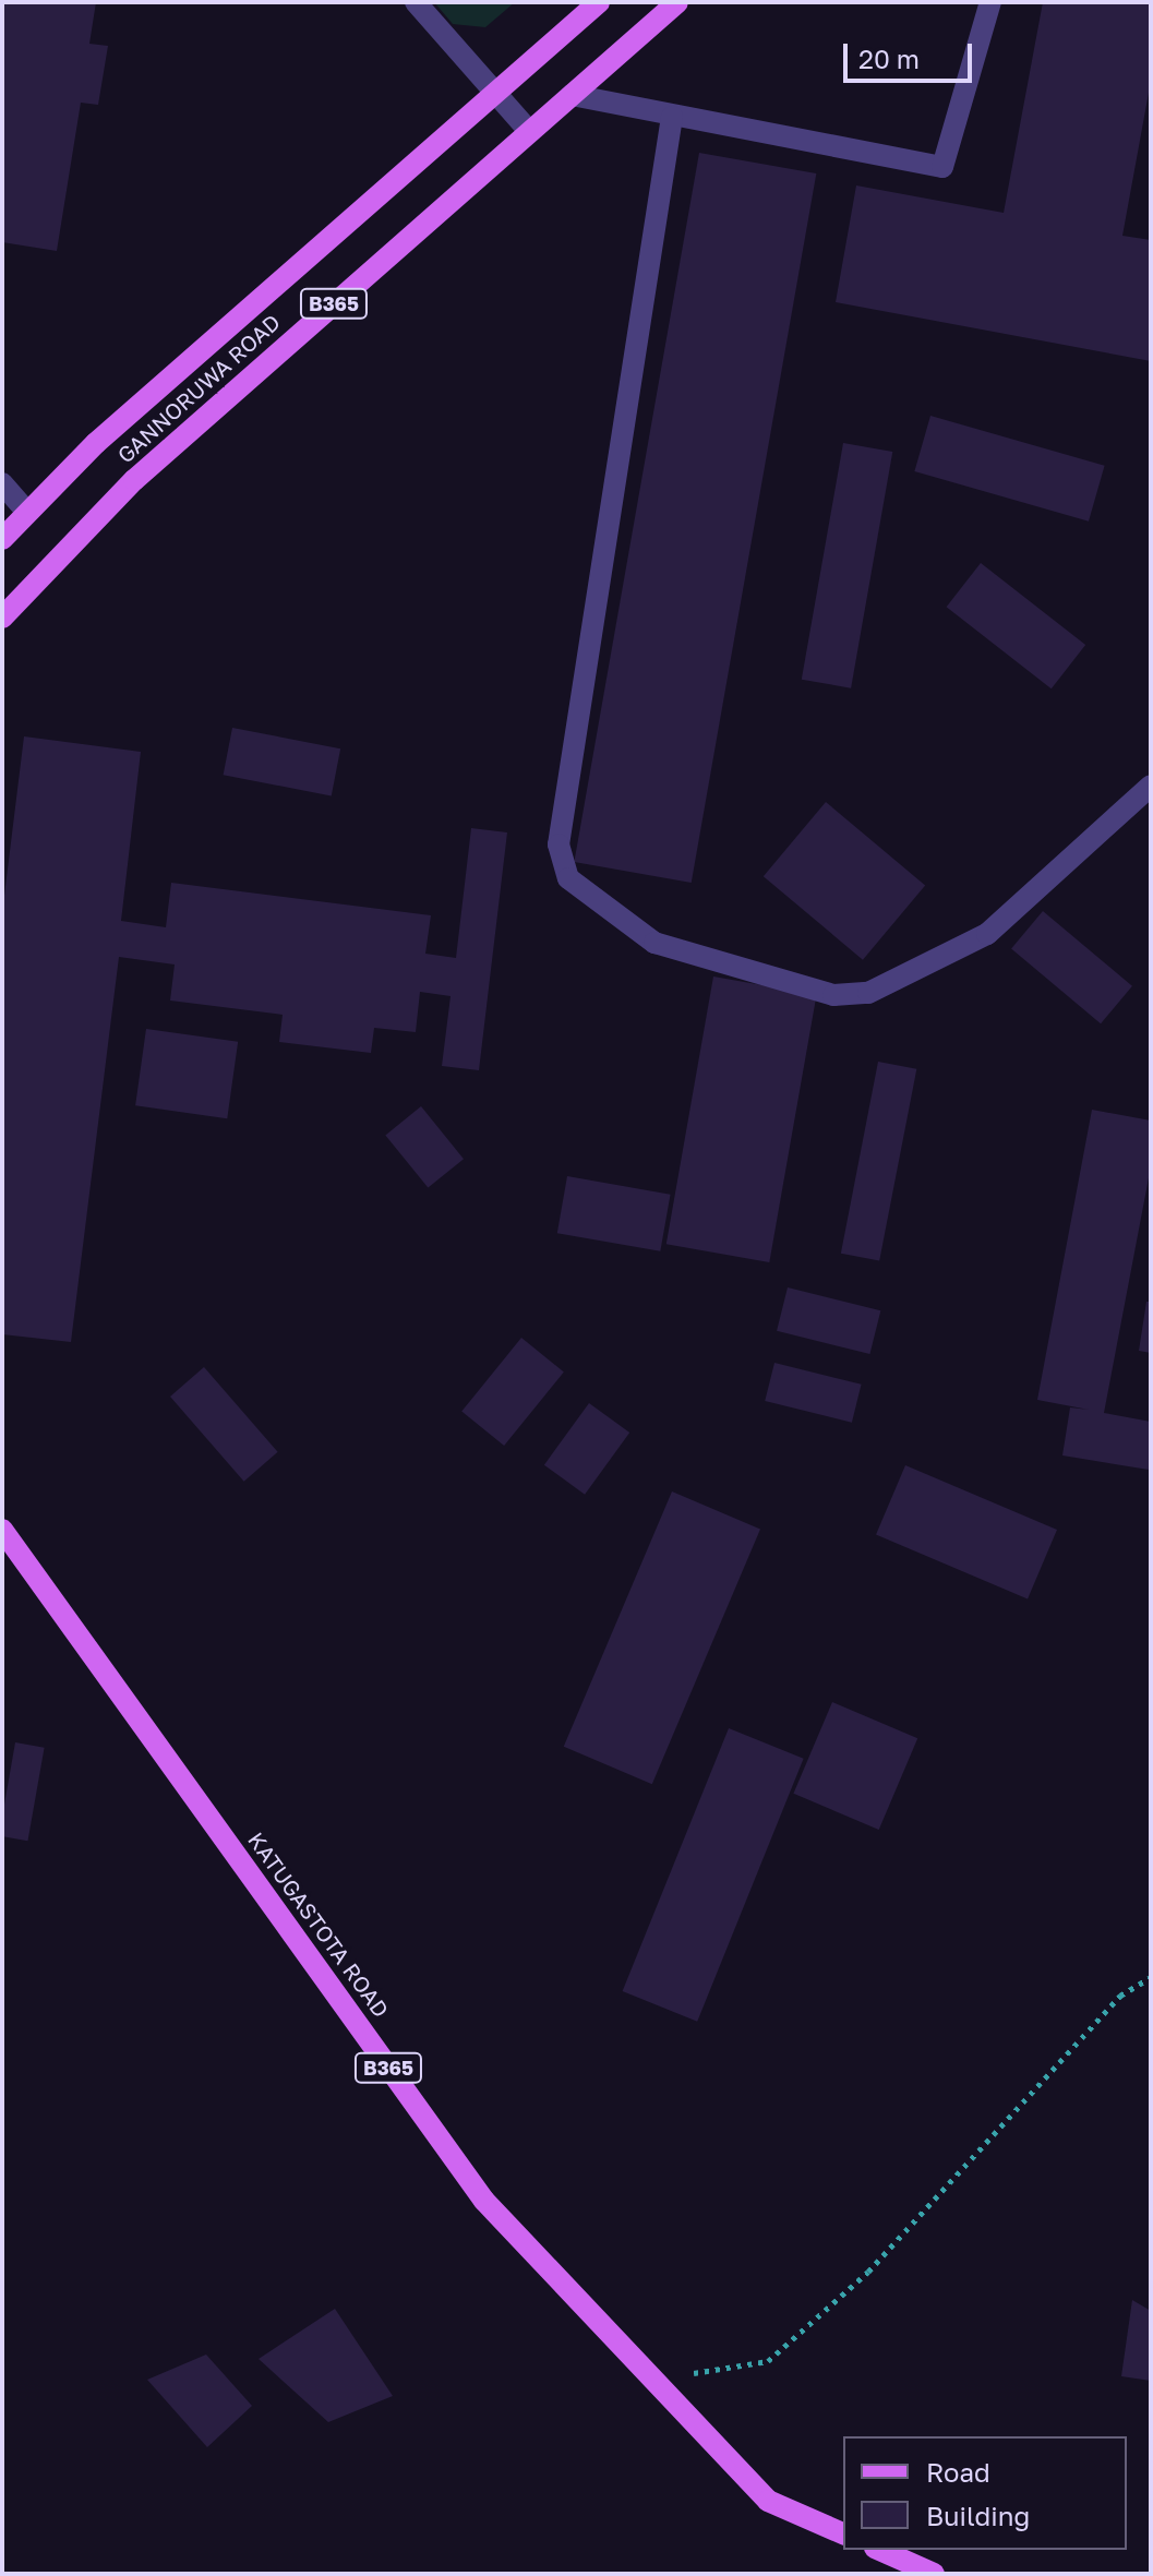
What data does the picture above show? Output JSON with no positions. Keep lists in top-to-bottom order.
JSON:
{
  "streets": {
    "main road": ["B365", "GANNORUWA ROAD", "KATUGASTOTA ROAD"]
  },
  "legend": ["Road", "Building"],
  "scale_bar": "20 m"
}
